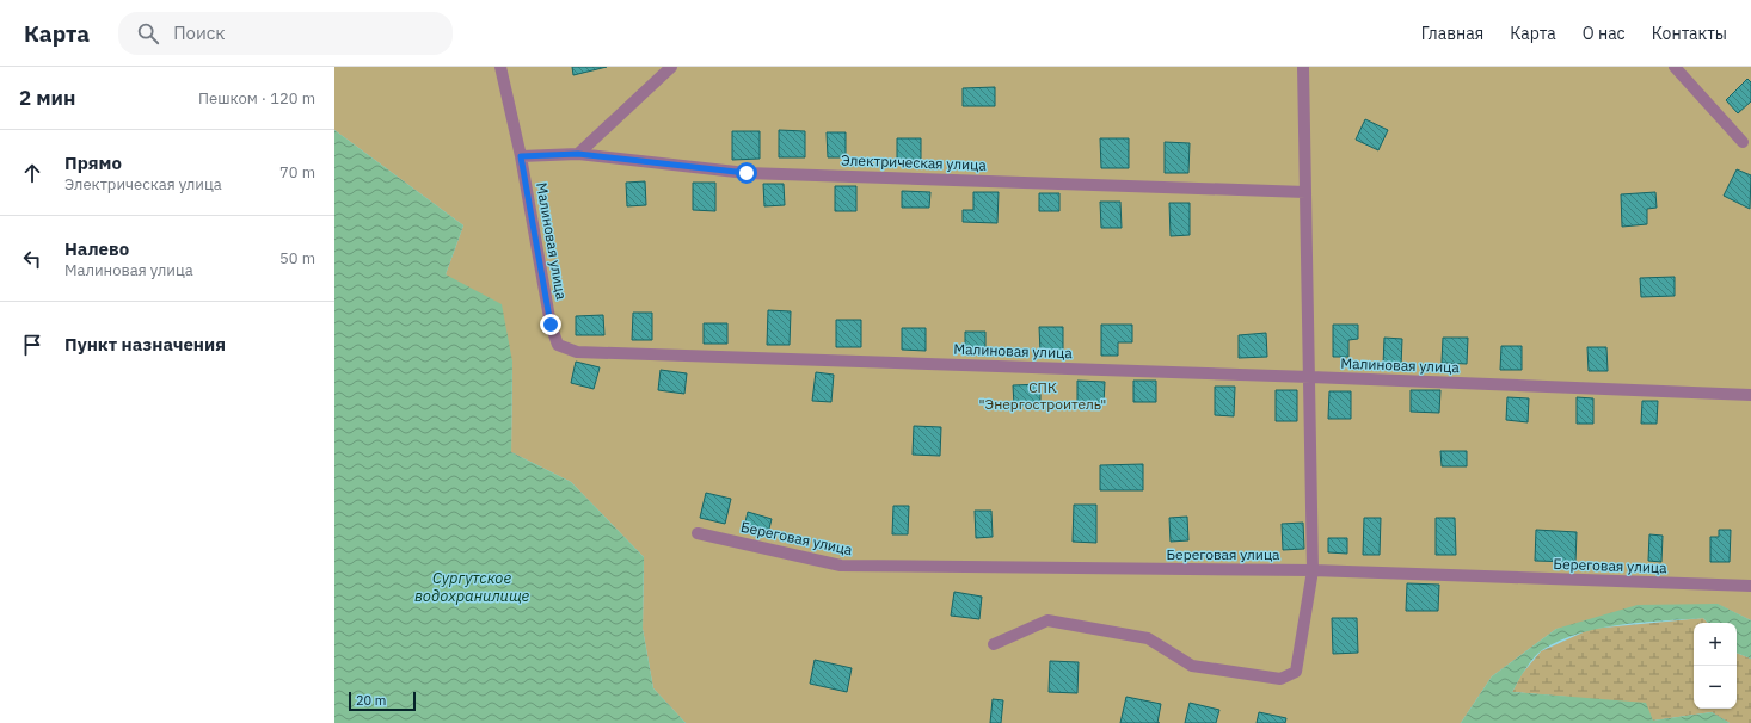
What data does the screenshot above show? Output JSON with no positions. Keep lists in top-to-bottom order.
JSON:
{
  "streets": {
    "street": ["Электрическая улица", "Малиновая улица", "Береговая улица"]
  },
  "crossings": [
    ["Электрическая улица", "Малиновая улица"]
  ],
  "water": ["Сургутское водохранилище"],
  "parks": ["СПК \"Энергостроитель\""],
  "scale_bar": "20 m",
  "page": {
    "header": "Карта",
    "search": "Поиск",
    "nav": [
      "Главная",
      "Карта",
      "О нас",
      "Контакты"
    ],
    "heading": ["2 мин", "Пешком · 120 m"],
    "list": [
      ["Прямо", "Электрическая улица", "70 m"],
      ["Налево", "Малиновая улица", "50 m"],
      "Пункт назначения"
    ],
    "map_buttons": ["+", "−"],
    "scale": "20 m"
  }
}
